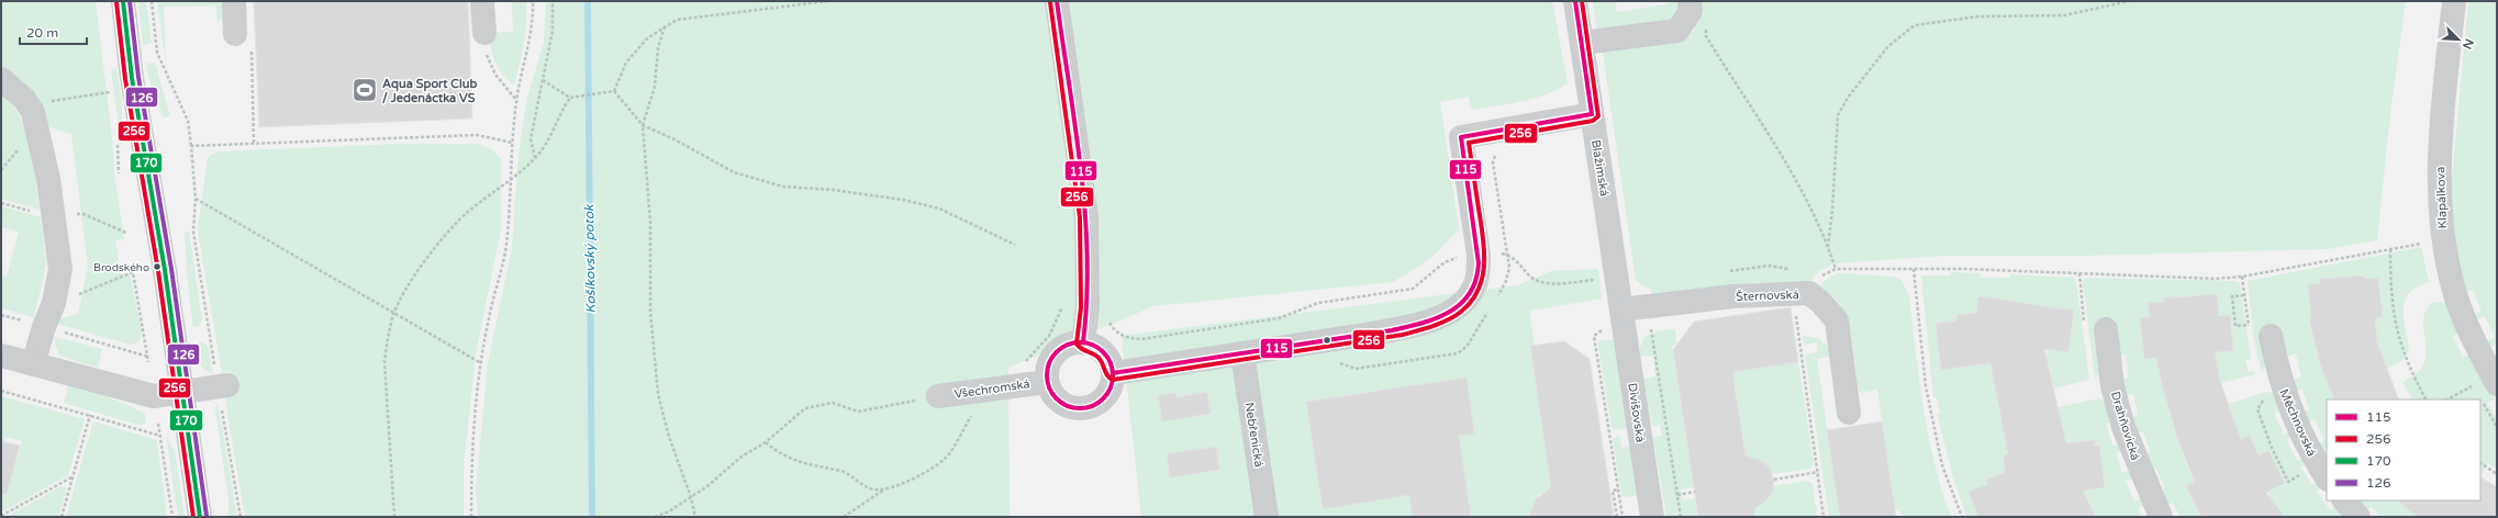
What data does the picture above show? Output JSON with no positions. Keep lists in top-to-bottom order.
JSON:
{
  "streets": {
    "street": [
      "Blažimská",
      "Klapálkova",
      "Šternovská",
      "Všechromská",
      "Divišovská",
      "Měchnovská",
      "Drahňovická",
      "Nebřenická"
    ]
  },
  "crossings": [
    ["Blažimská", "Šternovská"],
    ["Blažimská", "Divišovská"],
    ["Šternovská", "Divišovská"]
  ],
  "water": ["Košíkovský potok"],
  "places": {
    "sports": ["Aqua Sport Club / Jedenáctka VS"],
    "other": ["Brodského"]
  },
  "lines": [
    "transit line 115",
    "transit line 256",
    "transit line 170",
    "transit line 126"
  ],
  "legend": [
    "115",
    "256",
    "170",
    "126"
  ],
  "scale_bar": "20 m",
  "north": "bottom right"
}
